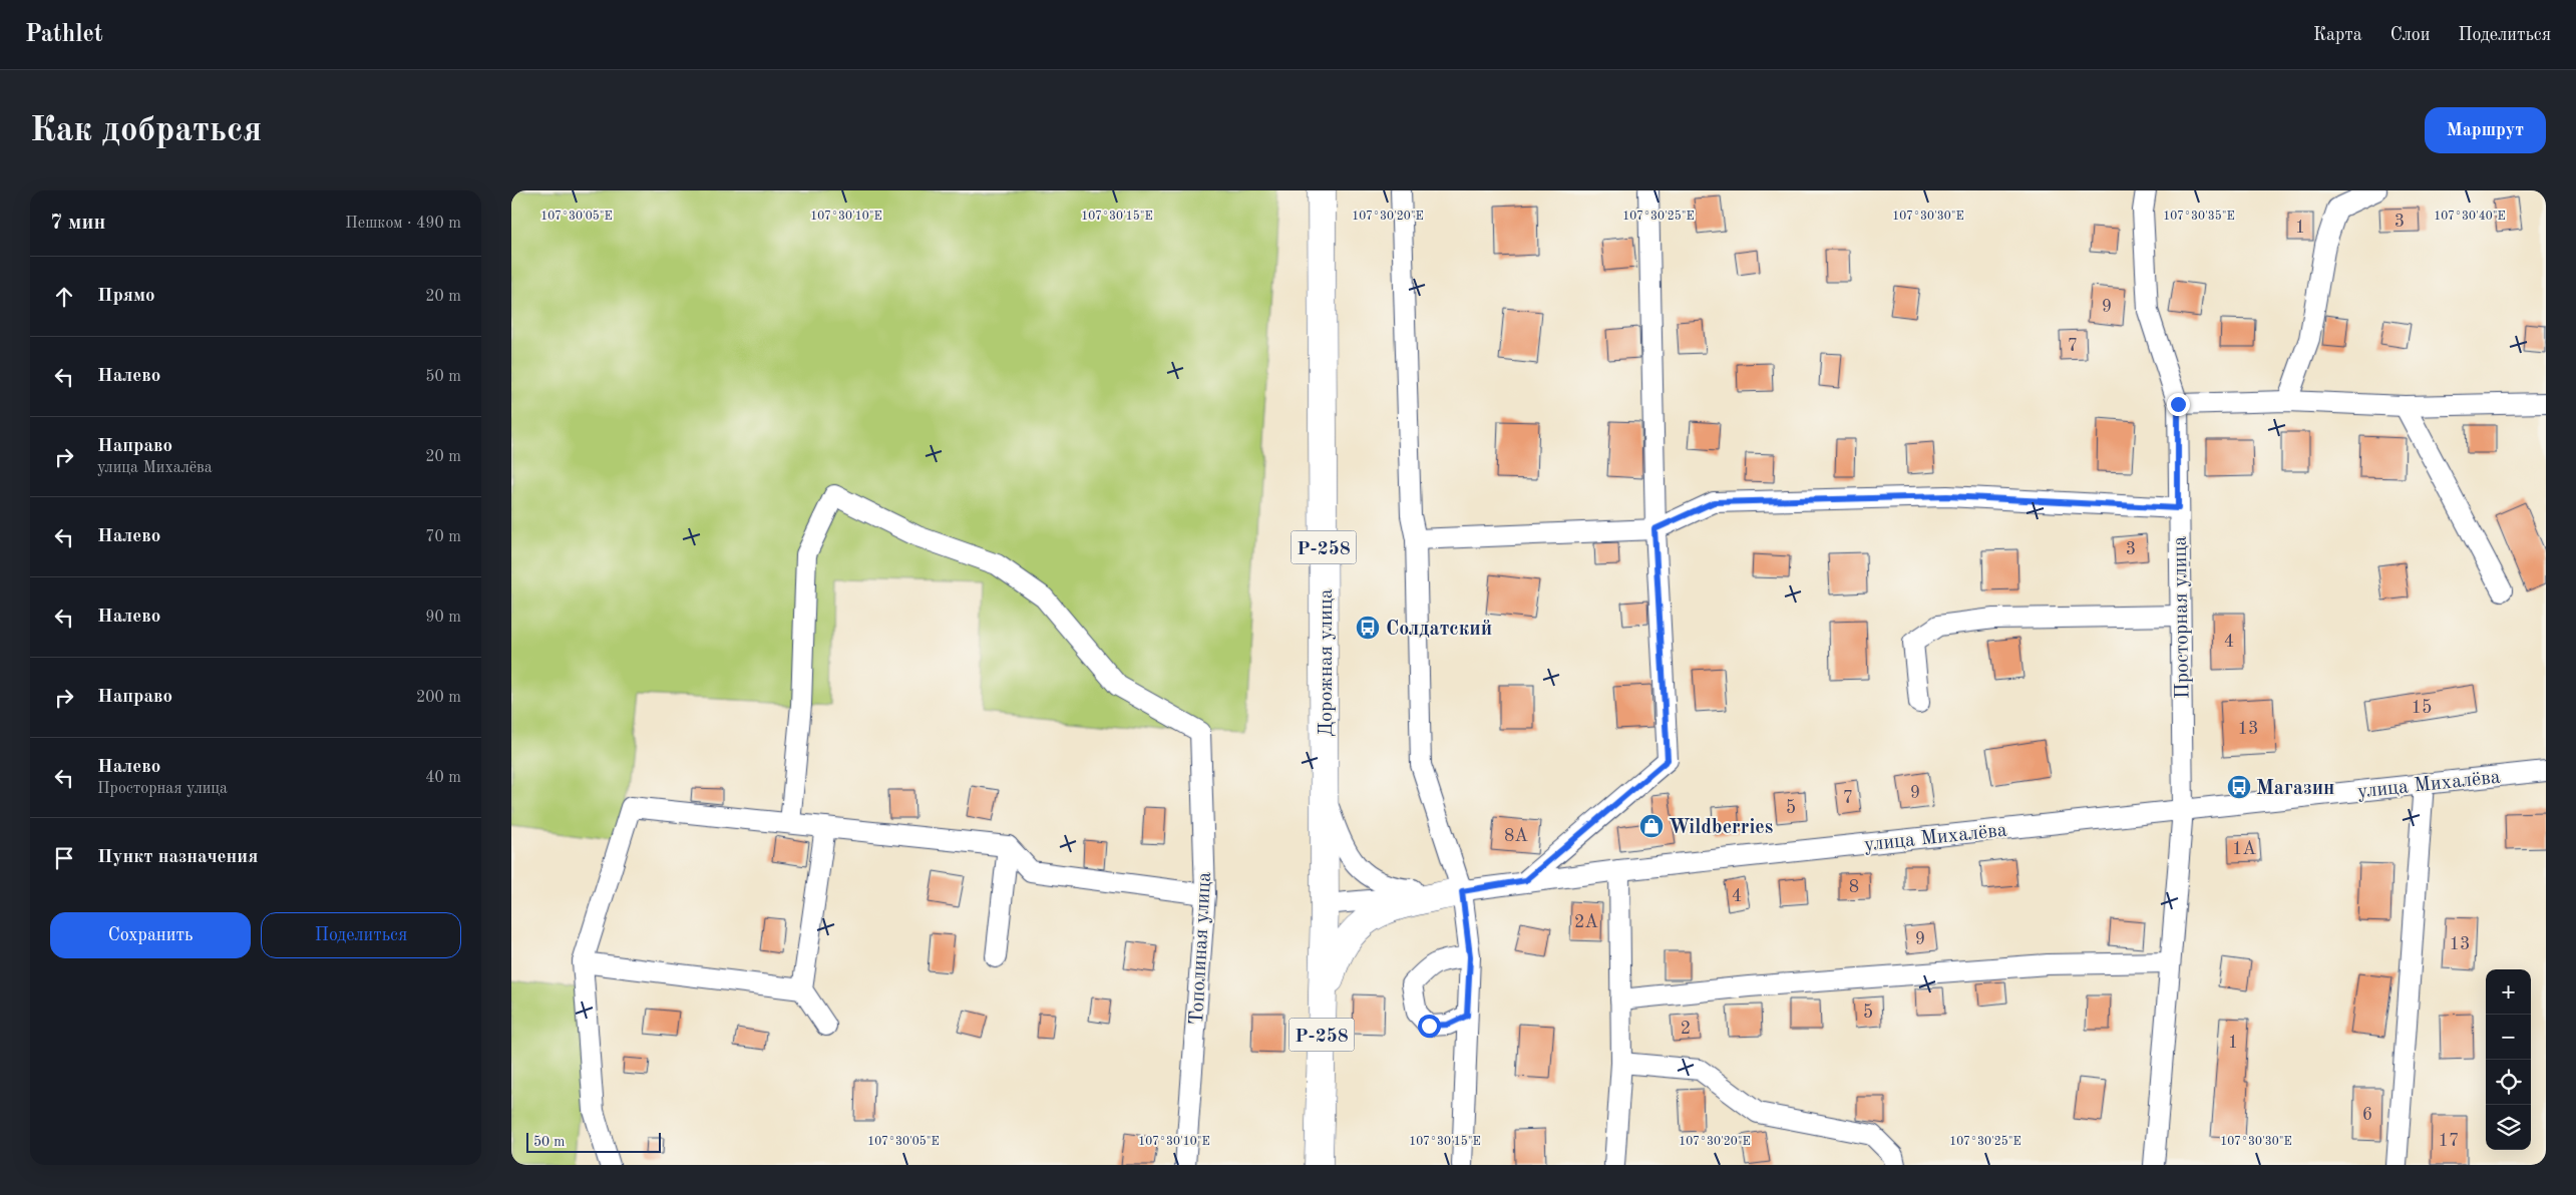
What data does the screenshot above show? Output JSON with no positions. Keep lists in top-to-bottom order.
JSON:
{
  "streets": {
    "highway": ["Р-258", "Дорожная улица"],
    "street": ["Просторная улица", "улица Михалёва", "Тополиная улица"]
  },
  "crossings": [
    ["Просторная улица", "улица Михалёва"],
    ["Дорожная улица", "улица Михалёва"]
  ],
  "places": {
    "bus stop": ["Солдатский", "Магазин"],
    "shop": ["Wildberries"]
  },
  "house_numbers": [
    "3",
    "1",
    "9",
    "7",
    "3",
    "4",
    "15",
    "13",
    "9",
    "7",
    "5",
    "8А",
    "1А",
    "8",
    "4",
    "2А",
    "9",
    "13",
    "5",
    "2",
    "1",
    "6",
    "17"
  ],
  "scale_bar": "50 m",
  "page": {
    "header": "Pathlet",
    "nav": ["Карта", "Слои", "Поделиться"],
    "buttons": [
      "Маршрут",
      ["Сохранить", "Поделиться"]
    ],
    "title": "Как добраться",
    "heading": ["7 мин", "Пешком · 490 m"],
    "list": [
      ["Прямо", "20 m"],
      ["Налево", "50 m"],
      ["Направо", "улица Михалёва", "20 m"],
      ["Налево", "70 m"],
      ["Налево", "90 m"],
      ["Направо", "200 m"],
      ["Налево", "Просторная улица", "40 m"],
      "Пункт назначения"
    ],
    "map_buttons": ["+", "−"],
    "scale": "50 m"
  },
  "coordinates": [
    "107°30'20\"E",
    "107°30'05\"E",
    "107°30'10\"E",
    "107°30'15\"E",
    "107°30'25\"E",
    "107°30'30\"E",
    "107°30'35\"E",
    "107°30'40\"E"
  ]
}
